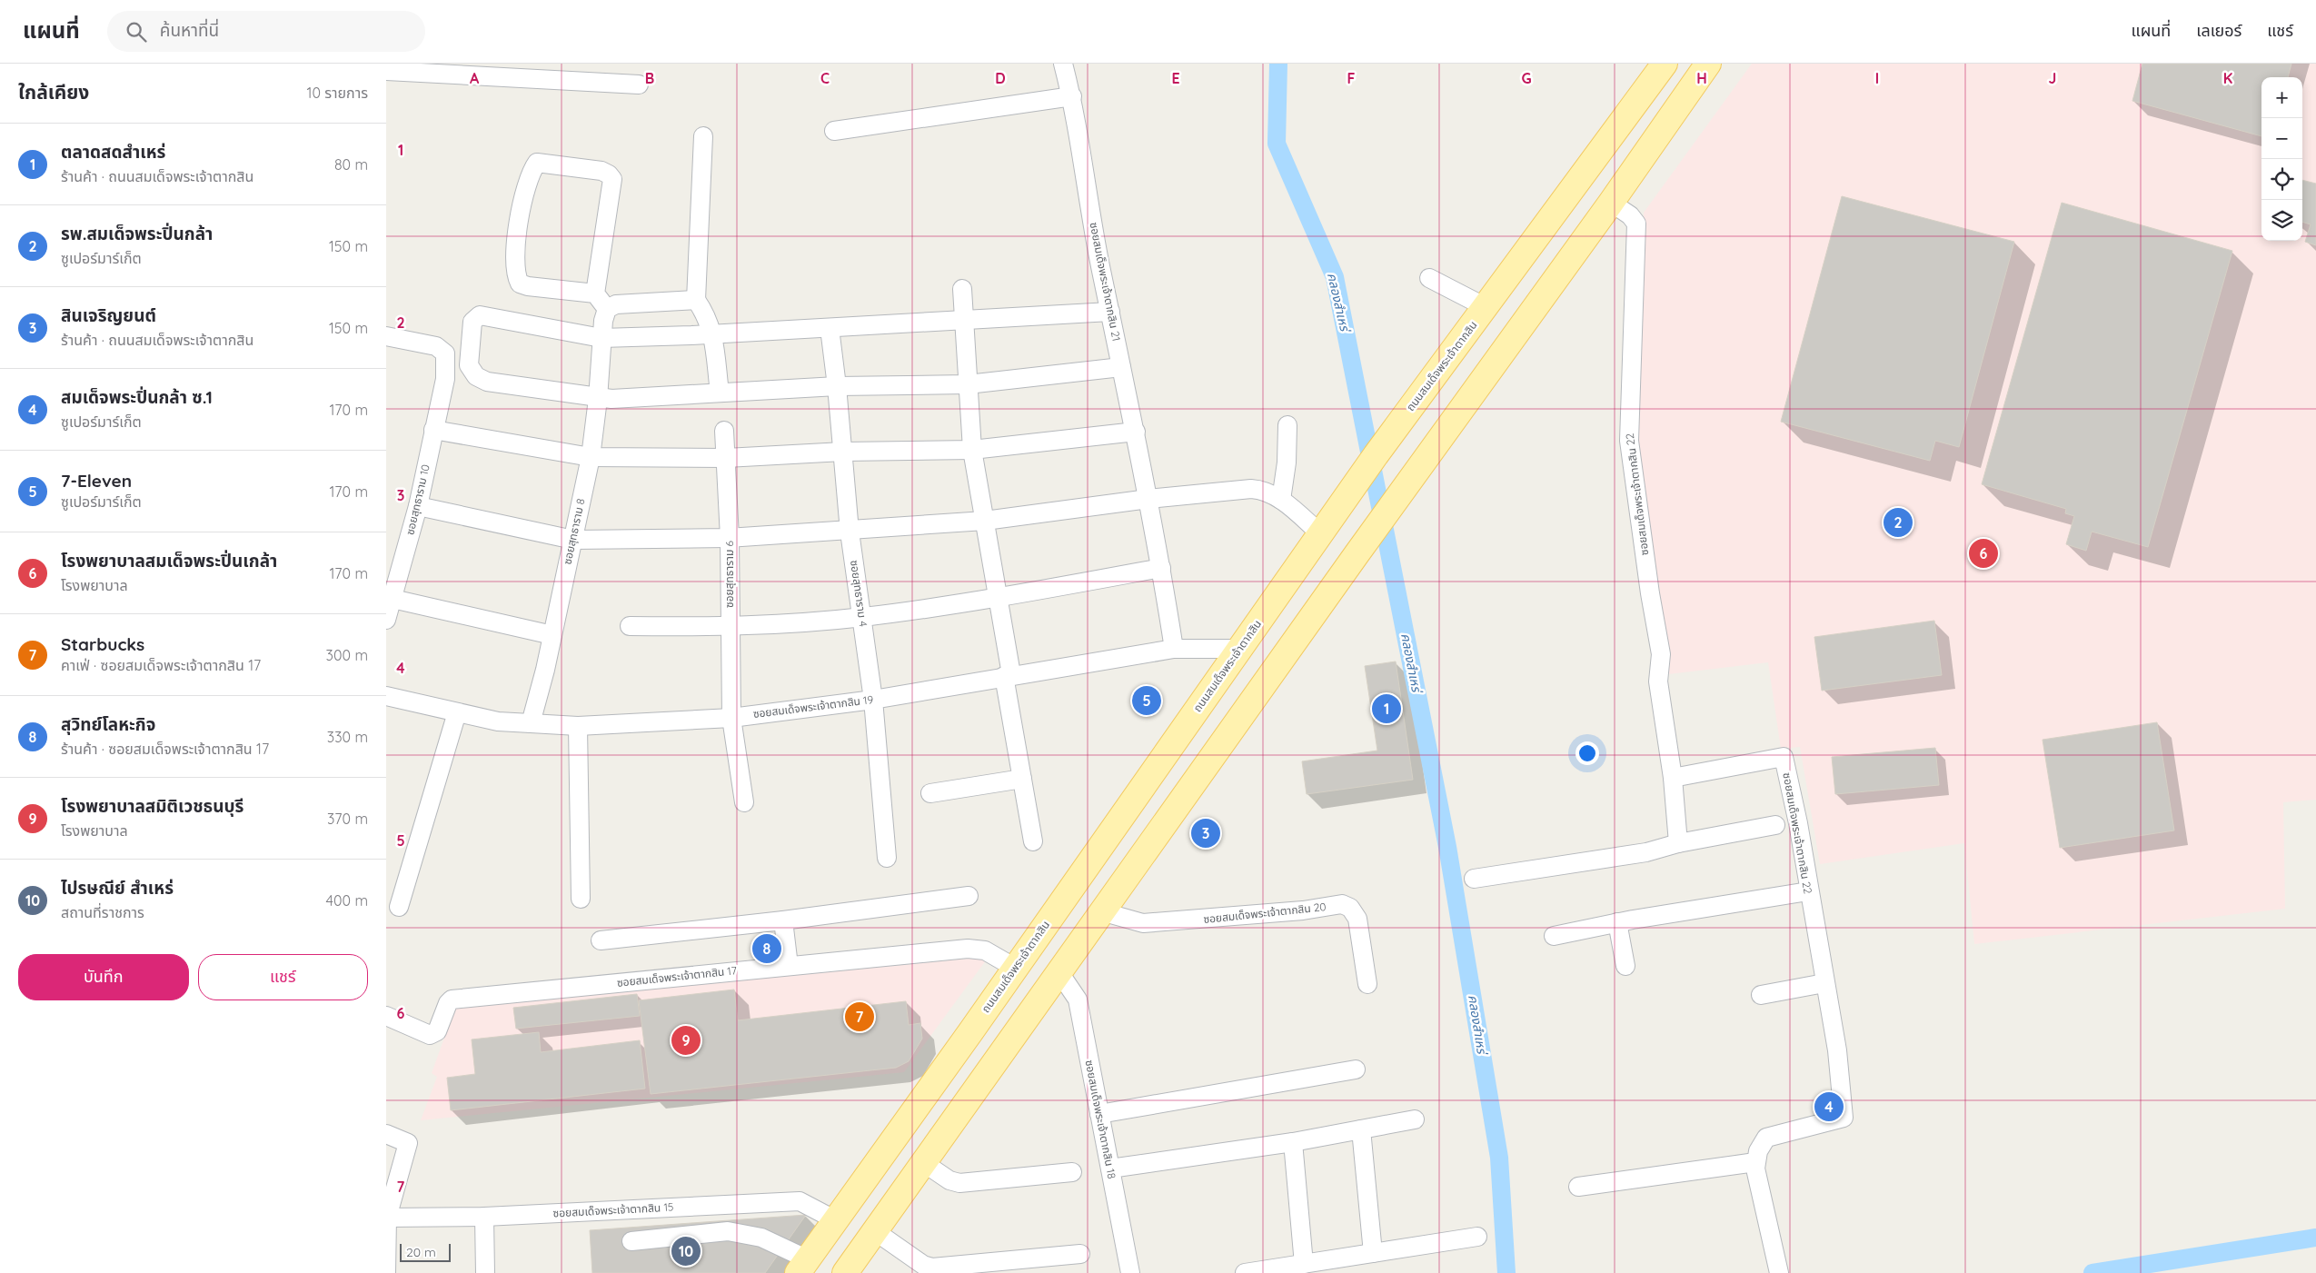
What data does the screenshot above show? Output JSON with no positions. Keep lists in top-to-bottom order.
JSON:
{
  "streets": {
    "main road": ["ถนนสมเด็จพระเจ้าตากสิน"],
    "street": [
      "ซอยสมเด็จพระเจ้าตากสิน 21",
      "ซอยสมเด็จพระเจ้าตากสิน 22",
      "ซอยสุทธาราม 10",
      "ซอยสุทธาราม 8",
      "ซอยสุทธาราม 6",
      "ซอยสุทธาราม 4",
      "ซอยสมเด็จพระเจ้าตากสิน 19",
      "ซอยสมเด็จพระเจ้าตากสิน 20",
      "ซอยสมเด็จพระเจ้าตากสิน 17",
      "ซอยสมเด็จพระเจ้าตากสิน 18",
      "ซอยสมเด็จพระเจ้าตากสิน 15"
    ]
  },
  "crossings": [
    ["ซอยสมเด็จพระเจ้าตากสิน 21", "ซอยสมเด็จพระเจ้าตากสิน 19"],
    ["ถนนสมเด็จพระเจ้าตากสิน", "ซอยสมเด็จพระเจ้าตากสิน 19"],
    ["ถนนสมเด็จพระเจ้าตากสิน", "ซอยสมเด็จพระเจ้าตากสิน 17"],
    ["ถนนสมเด็จพระเจ้าตากสิน", "ซอยสมเด็จพระเจ้าตากสิน 15"],
    ["ซอยสุทธาราม 8", "ซอยสมเด็จพระเจ้าตากสิน 19"],
    ["ซอยสุทธาราม 6", "ซอยสมเด็จพระเจ้าตากสิน 19"],
    ["ซอยสุทธาราม 4", "ซอยสมเด็จพระเจ้าตากสิน 19"]
  ],
  "water": ["คลองสำเหร่"],
  "scale_bar": "20 m",
  "page": {
    "header": "แผนที่",
    "search": "ค้นหาที่นี่",
    "nav": ["แผนที่", "เลเยอร์", "แชร์"],
    "heading": ["ใกล้เคียง", "10 รายการ"],
    "map_buttons": ["+", "−"],
    "list": [
      {
        "mark": "1",
        "name": "ตลาดสดสำเหร่",
        "note": "ร้านค้า · ถนนสมเด็จพระเจ้าตากสิน",
        "value": "80 m"
      },
      {
        "mark": "2",
        "name": "รพ.สมเด็จพระปิ่นกล้า",
        "note": "ซูเปอร์มาร์เก็ต",
        "value": "150 m"
      },
      {
        "mark": "3",
        "name": "สินเจริญยนต์",
        "note": "ร้านค้า · ถนนสมเด็จพระเจ้าตากสิน",
        "value": "150 m"
      },
      {
        "mark": "4",
        "name": "สมเด็จพระปิ่นกล้า ซ.1",
        "note": "ซูเปอร์มาร์เก็ต",
        "value": "170 m"
      },
      {
        "mark": "5",
        "name": "7-Eleven",
        "note": "ซูเปอร์มาร์เก็ต",
        "value": "170 m"
      },
      {
        "mark": "6",
        "name": "โรงพยาบาลสมเด็จพระปิ่นเกล้า",
        "note": "โรงพยาบาล",
        "value": "170 m"
      },
      {
        "mark": "7",
        "name": "Starbucks",
        "note": "คาเฟ่ · ซอยสมเด็จพระเจ้าตากสิน 17",
        "value": "300 m"
      },
      {
        "mark": "8",
        "name": "สุวิทย์โลหะกิจ",
        "note": "ร้านค้า · ซอยสมเด็จพระเจ้าตากสิน 17",
        "value": "330 m"
      },
      {
        "mark": "9",
        "name": "โรงพยาบาลสมิติเวชธนบุรี",
        "note": "โรงพยาบาล",
        "value": "370 m"
      },
      {
        "mark": "10",
        "name": "ไปรษณีย์ สำเหร่",
        "note": "สถานที่ราชการ",
        "value": "400 m"
      }
    ],
    "pins": [
      "2",
      "6",
      "5",
      "1",
      "3",
      "8",
      "7",
      "9",
      "4",
      "10"
    ],
    "buttons": ["บันทึก", "แชร์"],
    "scale": "20 m"
  },
  "grid": {
    "columns": [
      "A",
      "B",
      "C",
      "D",
      "E",
      "F",
      "G",
      "H",
      "I",
      "J",
      "K"
    ],
    "rows": [
      "1",
      "2",
      "3",
      "4",
      "5",
      "6",
      "7"
    ]
  }
}
